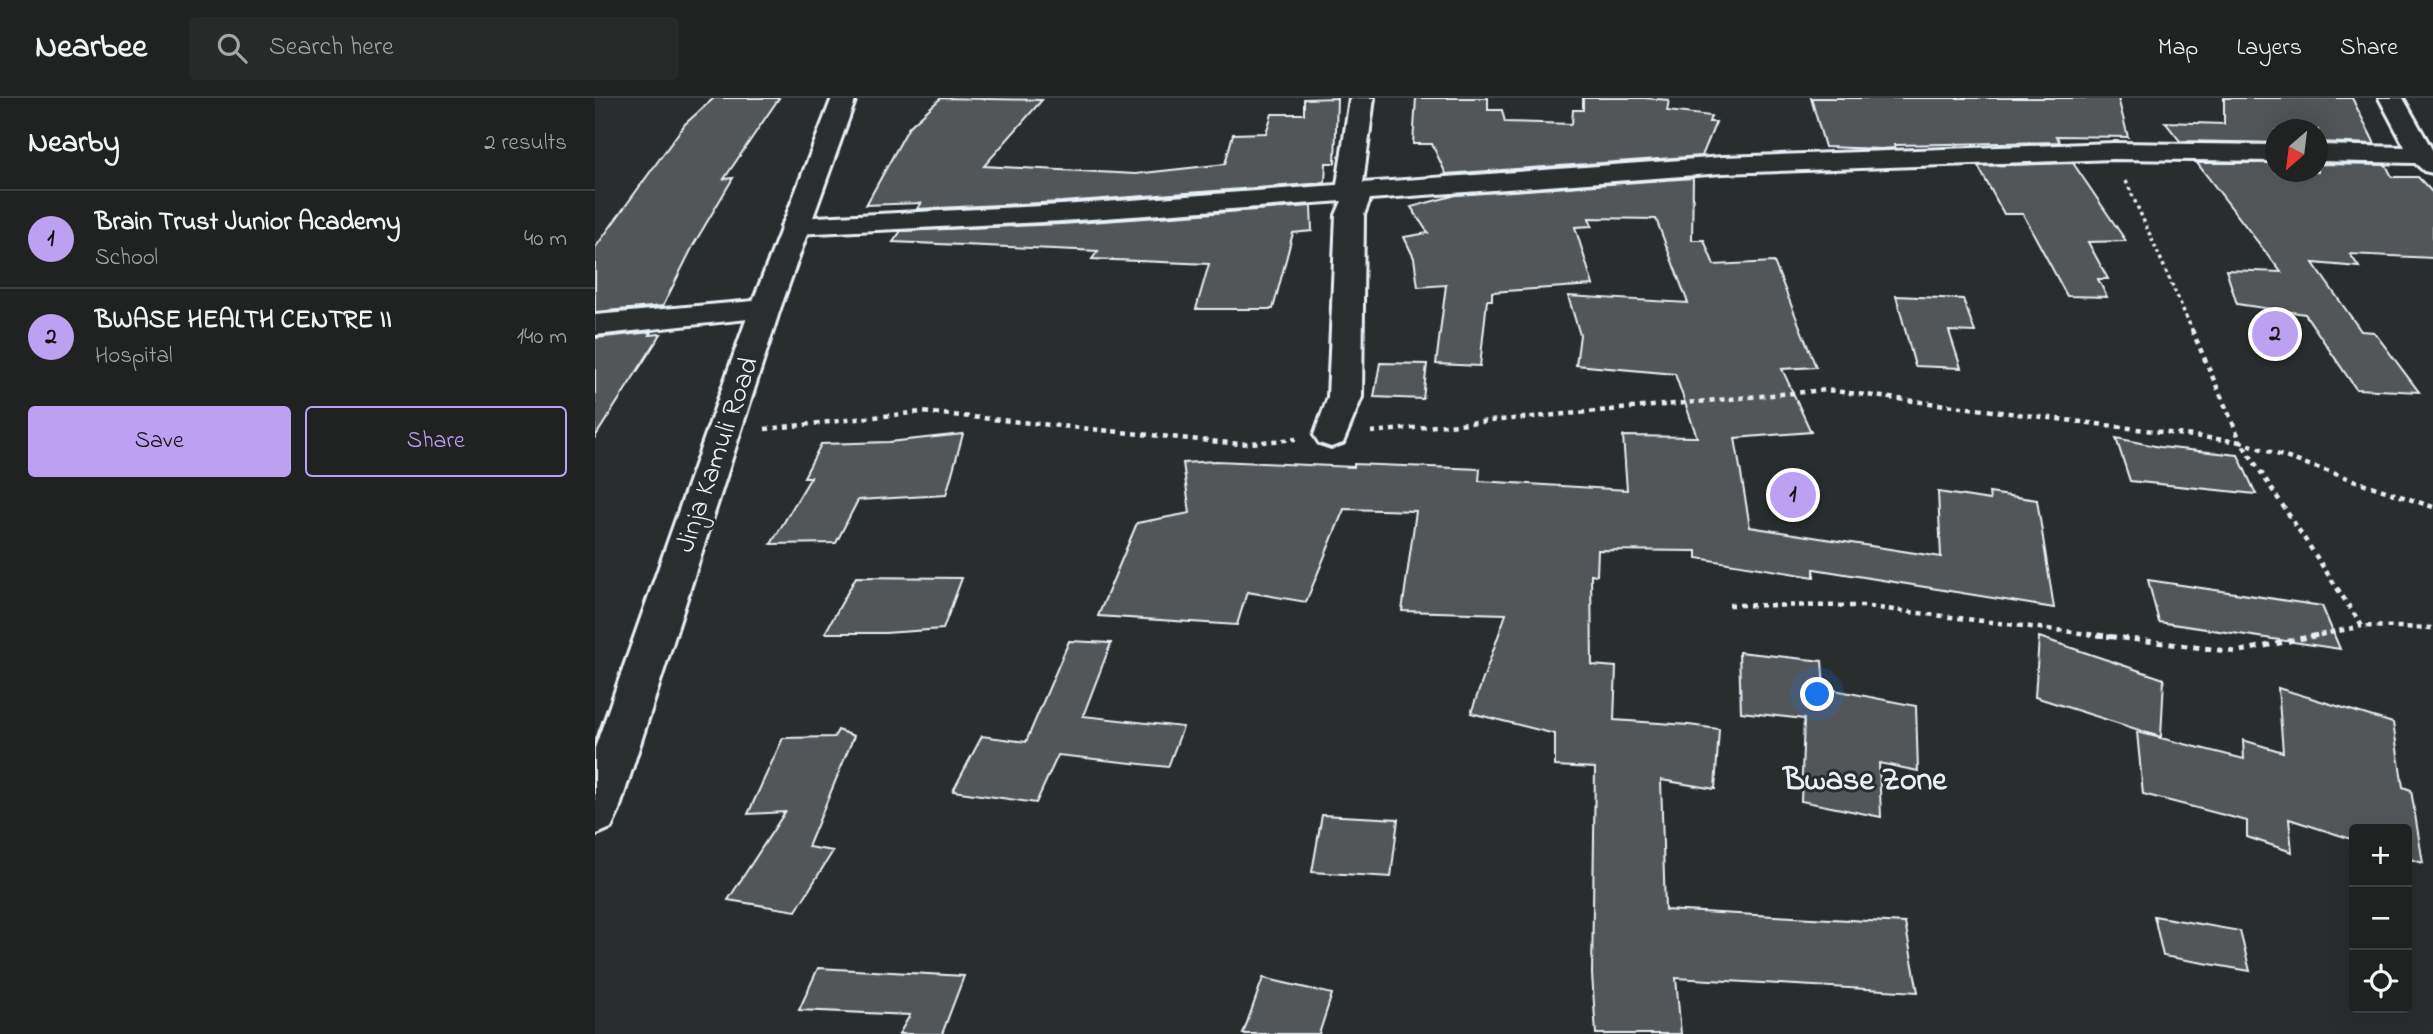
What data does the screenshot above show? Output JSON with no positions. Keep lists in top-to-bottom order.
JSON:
{
  "streets": {
    "street": ["Jinja Kamuli Road"]
  },
  "districts": ["Bwase Zone"],
  "north": "bottom left",
  "page": {
    "header": "Nearbee",
    "search": "Search here",
    "nav": ["Map", "Layers", "Share"],
    "heading": ["Nearby", "2 results"],
    "list": [
      {
        "mark": "1",
        "name": "Brain Trust Junior Academy",
        "note": "School",
        "value": "40 m"
      },
      {
        "mark": "2",
        "name": "BWASE HEALTH CENTRE II",
        "note": "Hospital",
        "value": "140 m"
      }
    ],
    "pins": ["2", "1"],
    "buttons": ["Save", "Share"],
    "map_buttons": ["+", "−"]
  }
}
